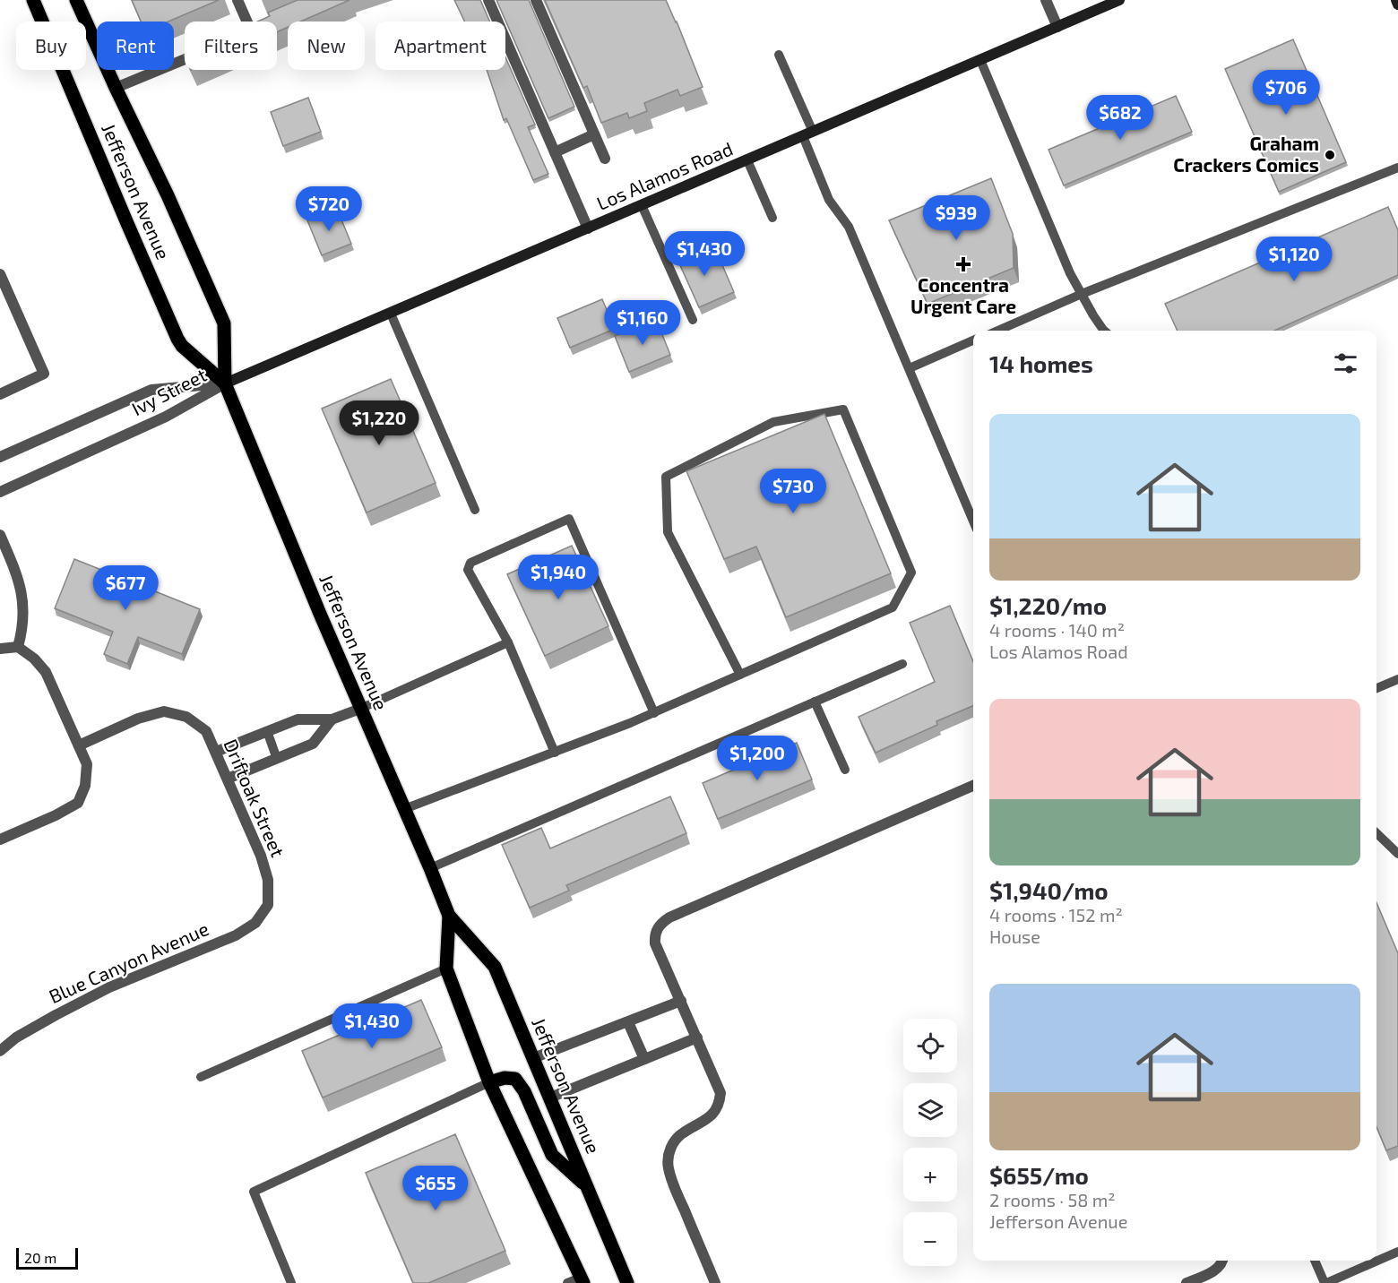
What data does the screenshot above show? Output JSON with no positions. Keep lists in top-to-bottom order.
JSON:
{
  "streets": {
    "main road": ["Los Alamos Road", "Jefferson Avenue"],
    "street": ["Ivy Street", "Driftoak Street", "Blue Canyon Avenue"]
  },
  "crossings": [
    ["Los Alamos Road", "Jefferson Avenue"],
    ["Los Alamos Road", "Ivy Street"],
    ["Jefferson Avenue", "Ivy Street"],
    ["Driftoak Street", "Blue Canyon Avenue"]
  ],
  "places": {
    "other": ["Graham Crackers Comics"],
    "health": ["Concentra Urgent Care"]
  },
  "scale_bar": "20 m",
  "page": {
    "chip": [
      "Buy",
      "Rent",
      "Filters",
      "New",
      "Apartment"
    ],
    "price": [
      "$706",
      "$682",
      "$720",
      "$939",
      "$1,430",
      "$1,120",
      "$1,160",
      "$1,220",
      "$730",
      "$1,940",
      "$677",
      "$1,200",
      "$1,430",
      "$655"
    ],
    "heading": "14 homes",
    "list": [
      {
        "name": "$1,220/mo",
        "note": "4 rooms · 140 m² · Los Alamos Road"
      },
      {
        "name": "$1,940/mo",
        "note": "4 rooms · 152 m² · House"
      },
      {
        "name": "$655/mo",
        "note": "2 rooms · 58 m² · Jefferson Avenue"
      }
    ],
    "map_buttons": ["+", "−"],
    "scale": "20 m"
  }
}
